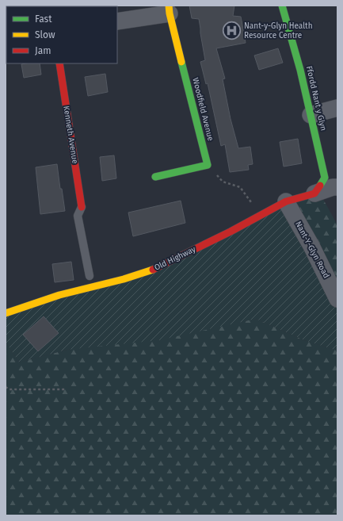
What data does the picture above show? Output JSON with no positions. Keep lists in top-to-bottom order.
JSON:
{
  "streets": {
    "street": [
      "Ffordd Nant y Glyn",
      "Woodfield Avenue",
      "Kenneth Avenue",
      "Nant-Y-Glyn Road",
      "Old Highway"
    ]
  },
  "crossings": [
    ["Ffordd Nant y Glyn", "Old Highway"],
    ["Nant-Y-Glyn Road", "Old Highway"]
  ],
  "places": {
    "hospital": ["Nant-y-Glyn Health Resource Centre"]
  },
  "legend": ["Fast", "Slow", "Jam"]
}
